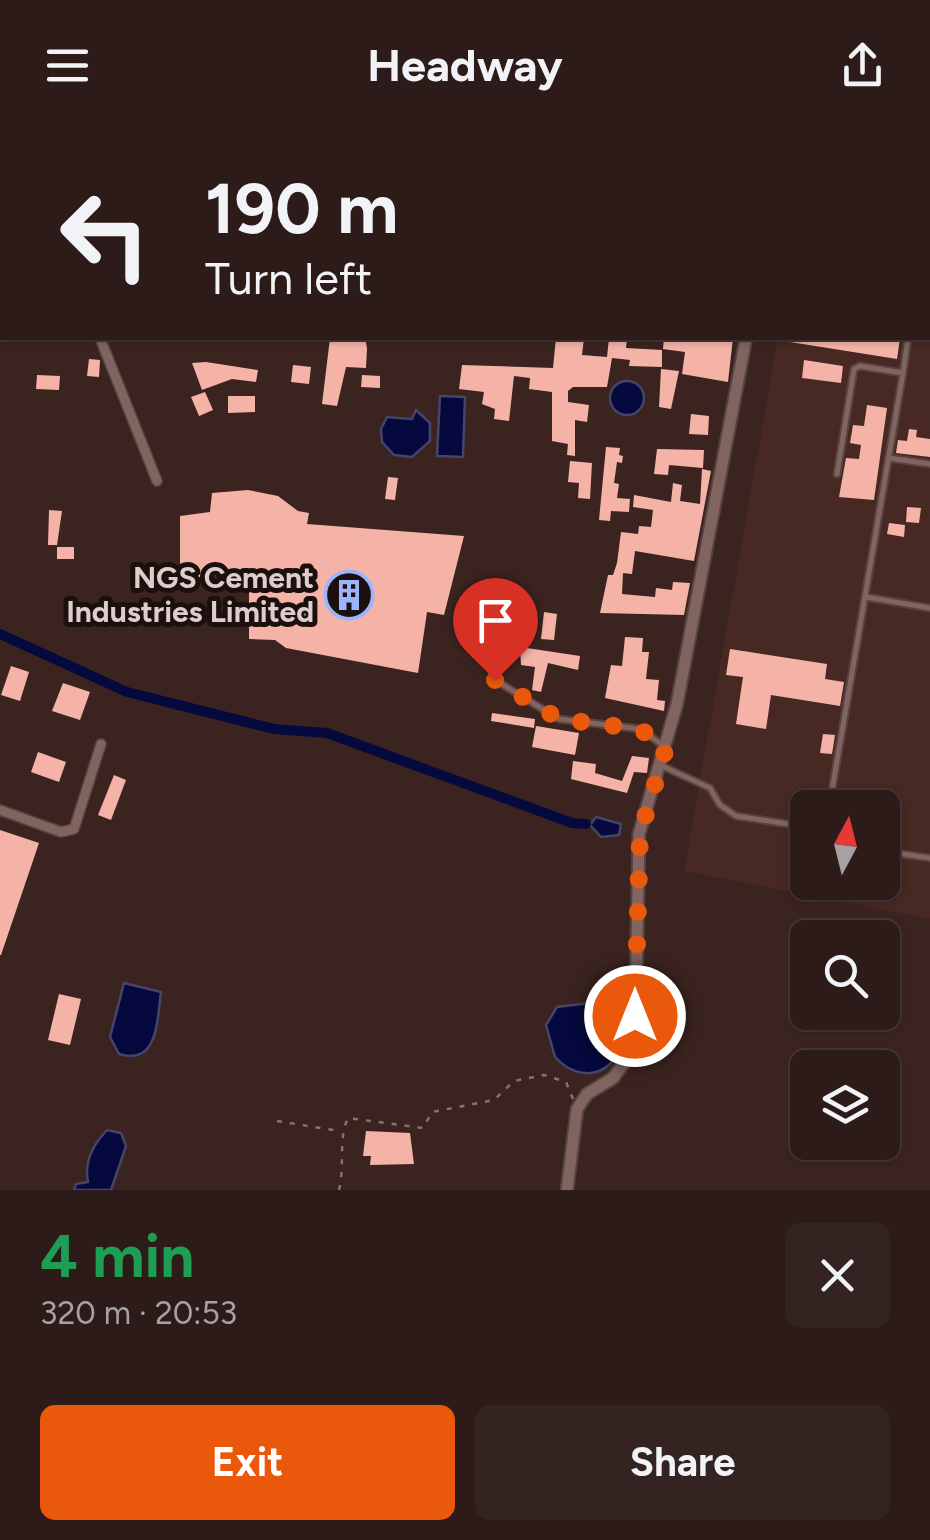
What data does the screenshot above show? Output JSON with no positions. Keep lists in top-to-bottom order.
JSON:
{
  "places": {
    "building": ["NGS Cement Industries Limited"]
  },
  "north": "top",
  "page": {
    "header": "Headway",
    "turn": ["190 m", "Turn left"],
    "heading": ["4 min", "320 m · 20:53"],
    "buttons": ["Exit", "Share"]
  }
}
